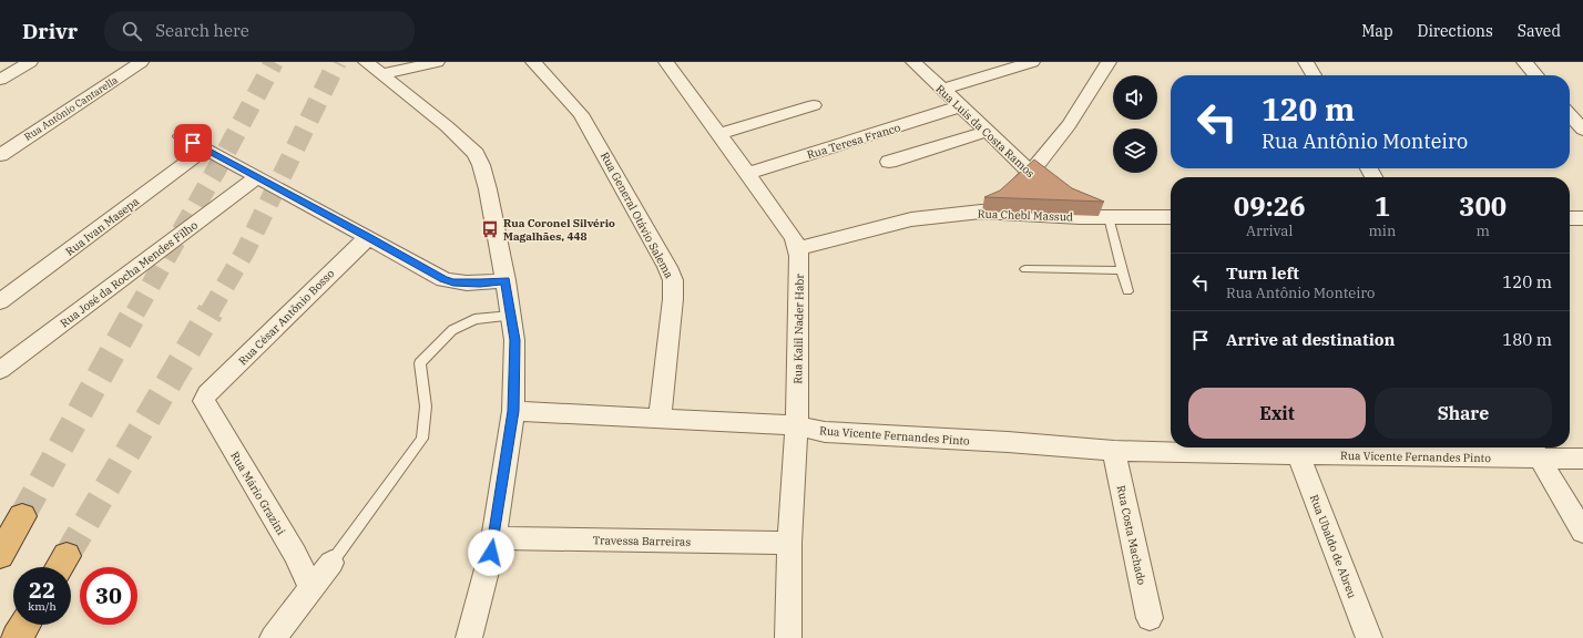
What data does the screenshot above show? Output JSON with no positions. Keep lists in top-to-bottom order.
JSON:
{
  "streets": {
    "street": [
      "Rua Antônio Cantarella",
      "Rua Luis da Costa Ramos",
      "Rua Teresa Franco",
      "Rua General Otávio Salema",
      "Rua Chebl Massud",
      "Rua Ivan Masepa",
      "Rua José da Rocha Mendes Filho",
      "Rua César Antônio Bosso",
      "Rua Kalil Nader Habr",
      "Rua Vicente Fernandes Pinto",
      "Rua Mário Grazini",
      "Rua Costa Machado",
      "Travessa Barreiras",
      "Rua Ubaldo de Abreu"
    ]
  },
  "crossings": [
    ["Rua Luis da Costa Ramos", "Rua Teresa Franco"],
    ["Rua Luis da Costa Ramos", "Rua Chebl Massud"],
    ["Rua Teresa Franco", "Rua Kalil Nader Habr"],
    ["Rua General Otávio Salema", "Rua Vicente Fernandes Pinto"],
    ["Rua Chebl Massud", "Rua Kalil Nader Habr"],
    ["Rua César Antônio Bosso", "Rua Mário Grazini"],
    ["Rua Kalil Nader Habr", "Rua Vicente Fernandes Pinto"],
    ["Rua Kalil Nader Habr", "Travessa Barreiras"],
    ["Rua Vicente Fernandes Pinto", "Rua Costa Machado"],
    ["Rua Vicente Fernandes Pinto", "Rua Ubaldo de Abreu"]
  ],
  "places": {
    "bus stop": ["Rua Coronel Silvério Magalhães, 448"]
  },
  "page": {
    "header": "Drivr",
    "search": "Search here",
    "nav": ["Map", "Directions", "Saved"],
    "turn": ["120 m", "Rua Antônio Monteiro"],
    "eta": [
      "09:26",
      "Arrival",
      "1",
      "min",
      "300",
      "m"
    ],
    "list": [
      {
        "name": "Turn left",
        "note": "Rua Antônio Monteiro",
        "value": "120 m"
      },
      {
        "name": "Arrive at destination",
        "value": "180 m"
      }
    ],
    "buttons": ["Exit", "Share"],
    "speed": "22 km/h",
    "limit": "30"
  }
}
